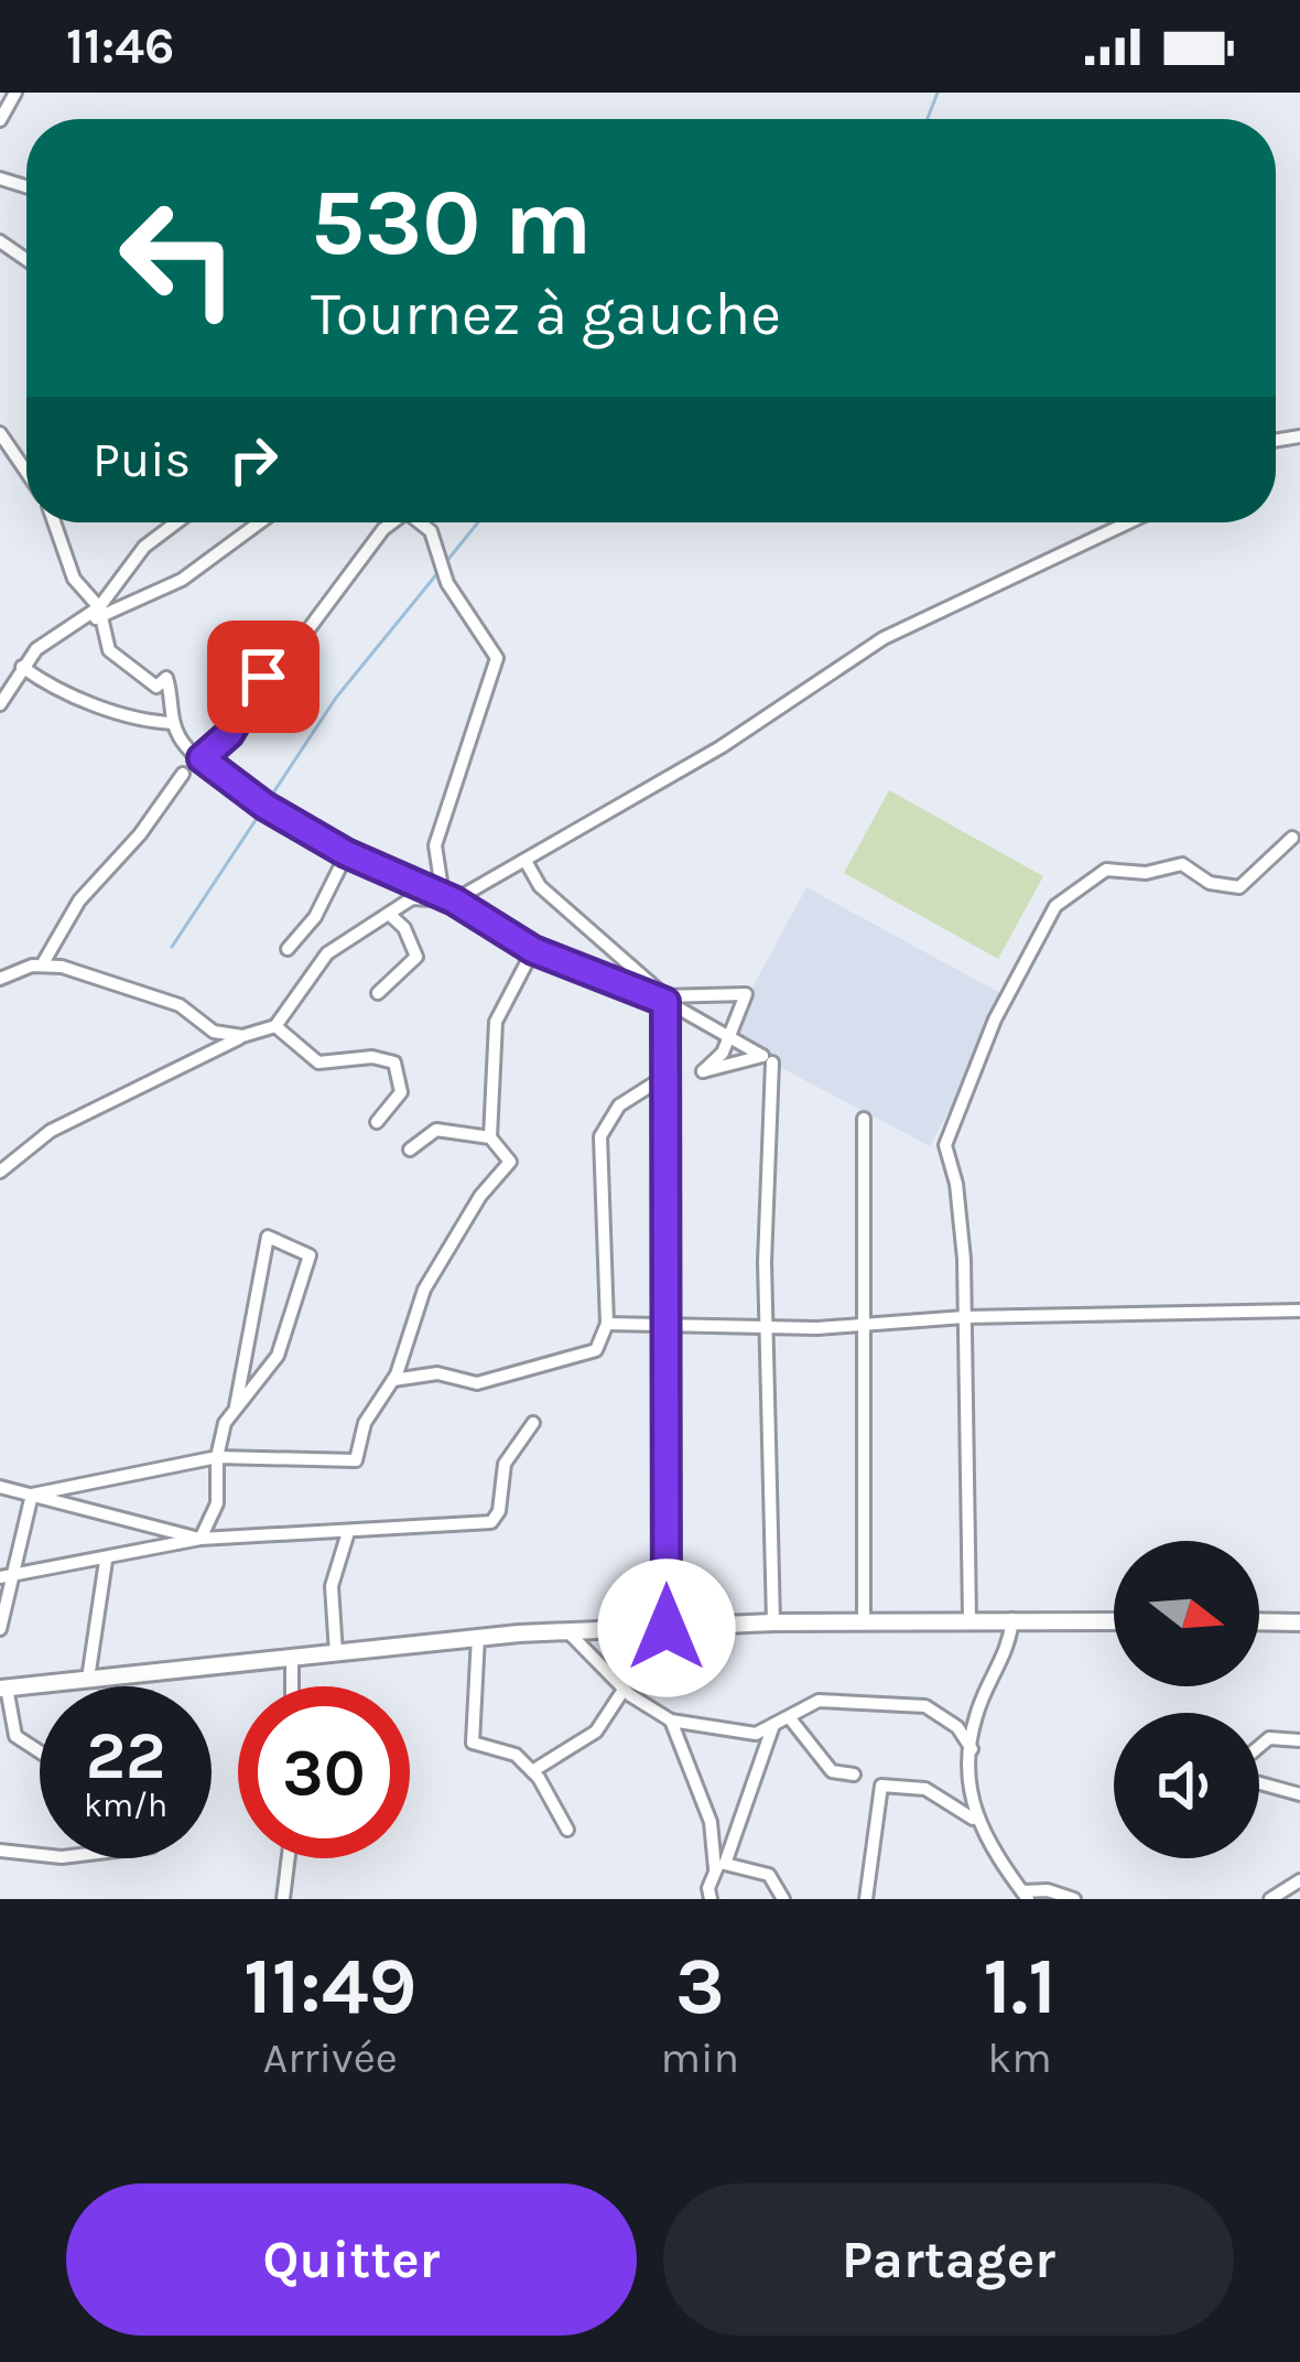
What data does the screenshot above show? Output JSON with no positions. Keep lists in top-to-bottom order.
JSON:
{
  "north": "right",
  "page": {
    "status": "11:46",
    "turn": ["530 m", "Tournez à gauche"],
    "then": "Puis",
    "speed": "22 km/h",
    "limit": "30",
    "eta": [
      "11:49",
      "Arrivée",
      "3",
      "min",
      "1.1",
      "km"
    ],
    "buttons": ["Quitter", "Partager"]
  }
}
